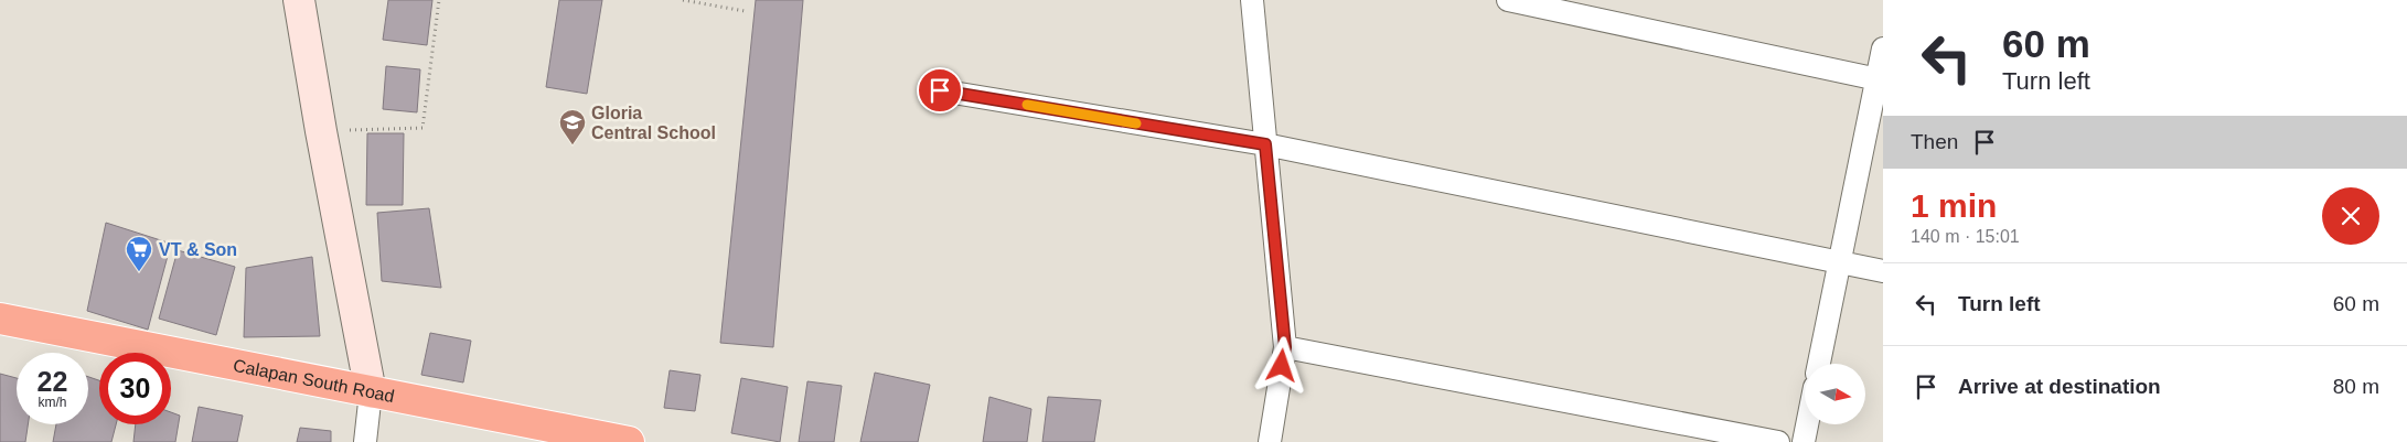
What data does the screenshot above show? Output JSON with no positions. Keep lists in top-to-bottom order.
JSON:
{
  "streets": {
    "highway": ["Calapan South Road"]
  },
  "places": {
    "school or university": ["Gloria Central School"],
    "supermarket": ["VT & Son"]
  },
  "north": "right",
  "page": {
    "turn": ["60 m", "Turn left"],
    "then": "Then",
    "heading": ["1 min", "140 m · 15:01"],
    "list": [
      {
        "name": "Turn left",
        "value": "60 m"
      },
      {
        "name": "Arrive at destination",
        "value": "80 m"
      }
    ],
    "speed": "22 km/h",
    "limit": "30"
  }
}
